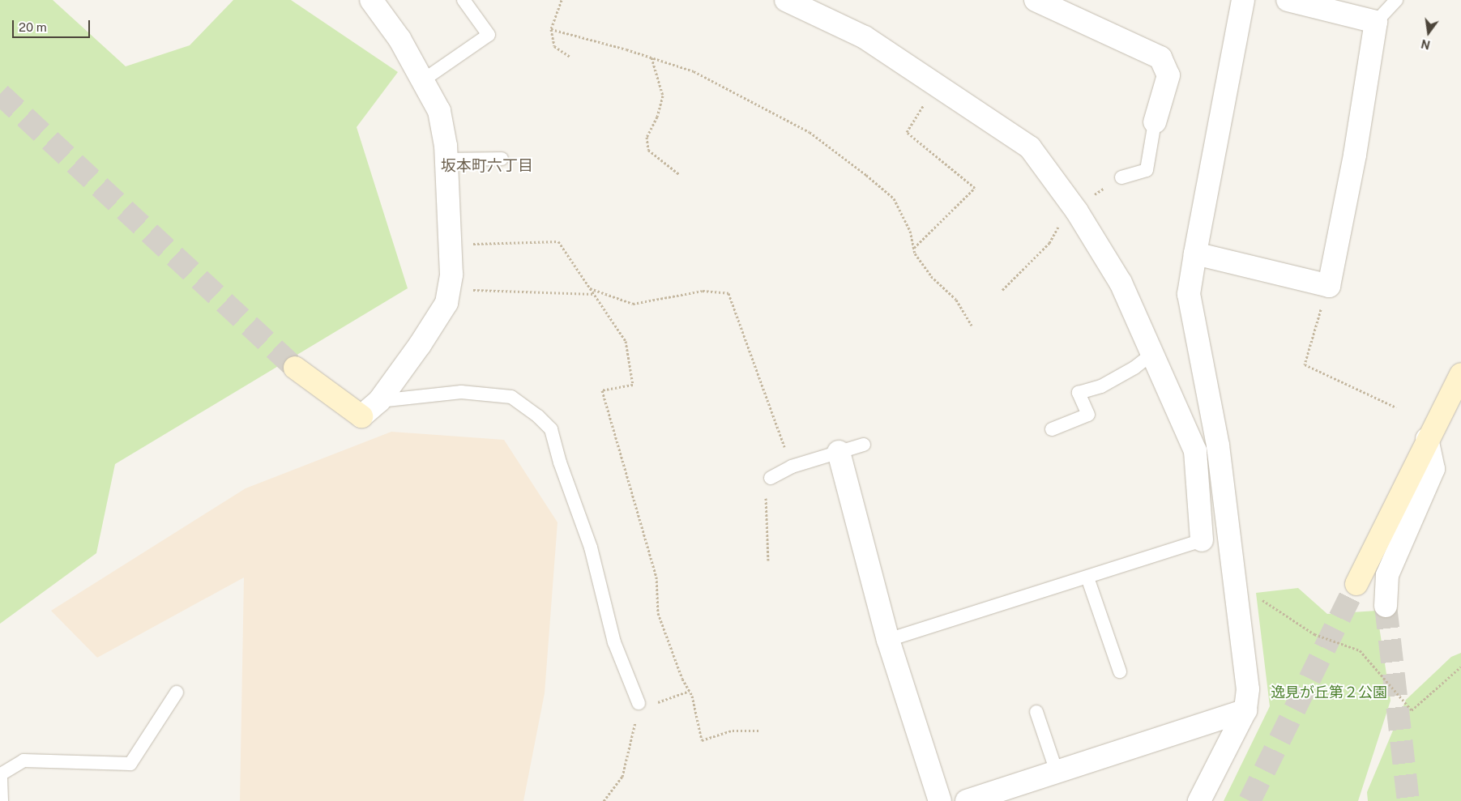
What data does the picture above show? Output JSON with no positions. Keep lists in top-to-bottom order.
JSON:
{
  "districts": ["坂本町六丁目"],
  "parks": ["逸見が丘第２公園"],
  "scale_bar": "20 m",
  "north": "bottom"
}
